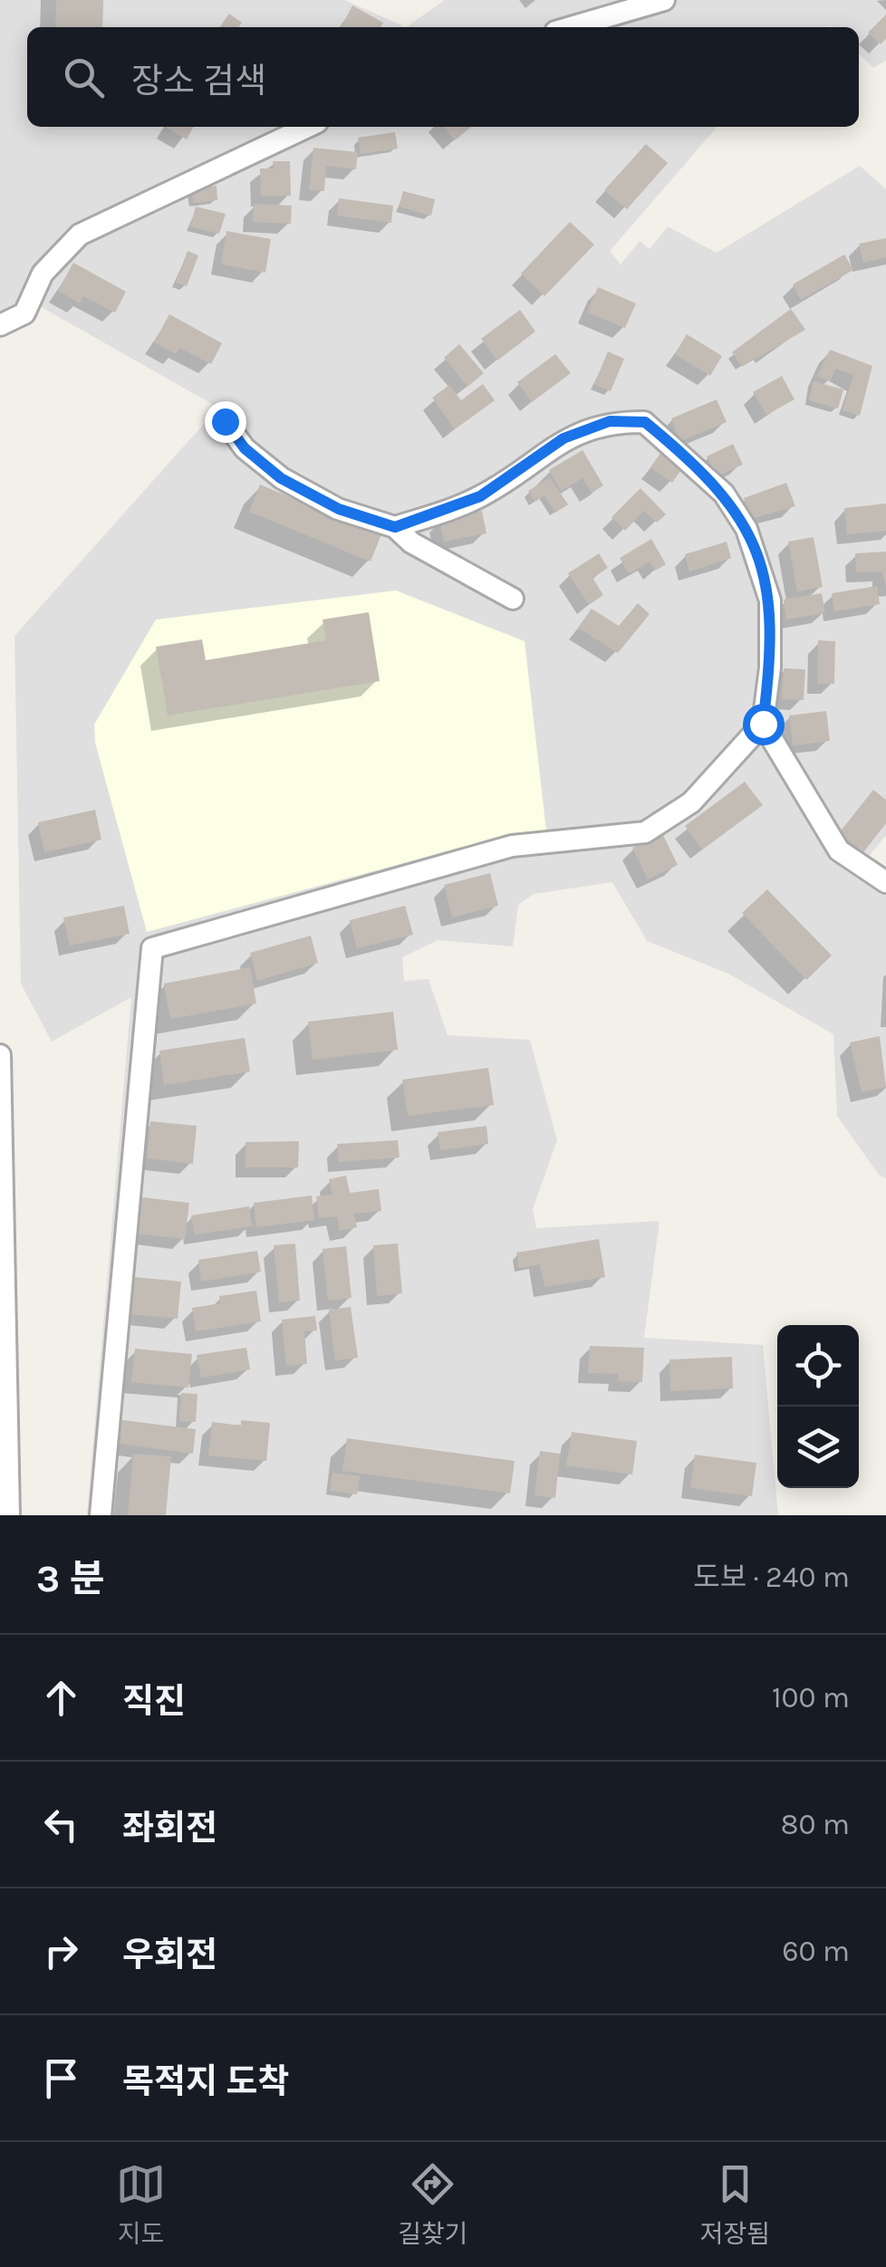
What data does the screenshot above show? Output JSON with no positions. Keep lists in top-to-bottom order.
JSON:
{
  "page": {
    "search": "장소 검색",
    "heading": ["3 분", "도보 · 240 m"],
    "list": [
      ["직진", "100 m"],
      ["좌회전", "80 m"],
      ["우회전", "60 m"],
      "목적지 도착"
    ],
    "nav": ["지도", "길찾기", "저장됨"]
  }
}
